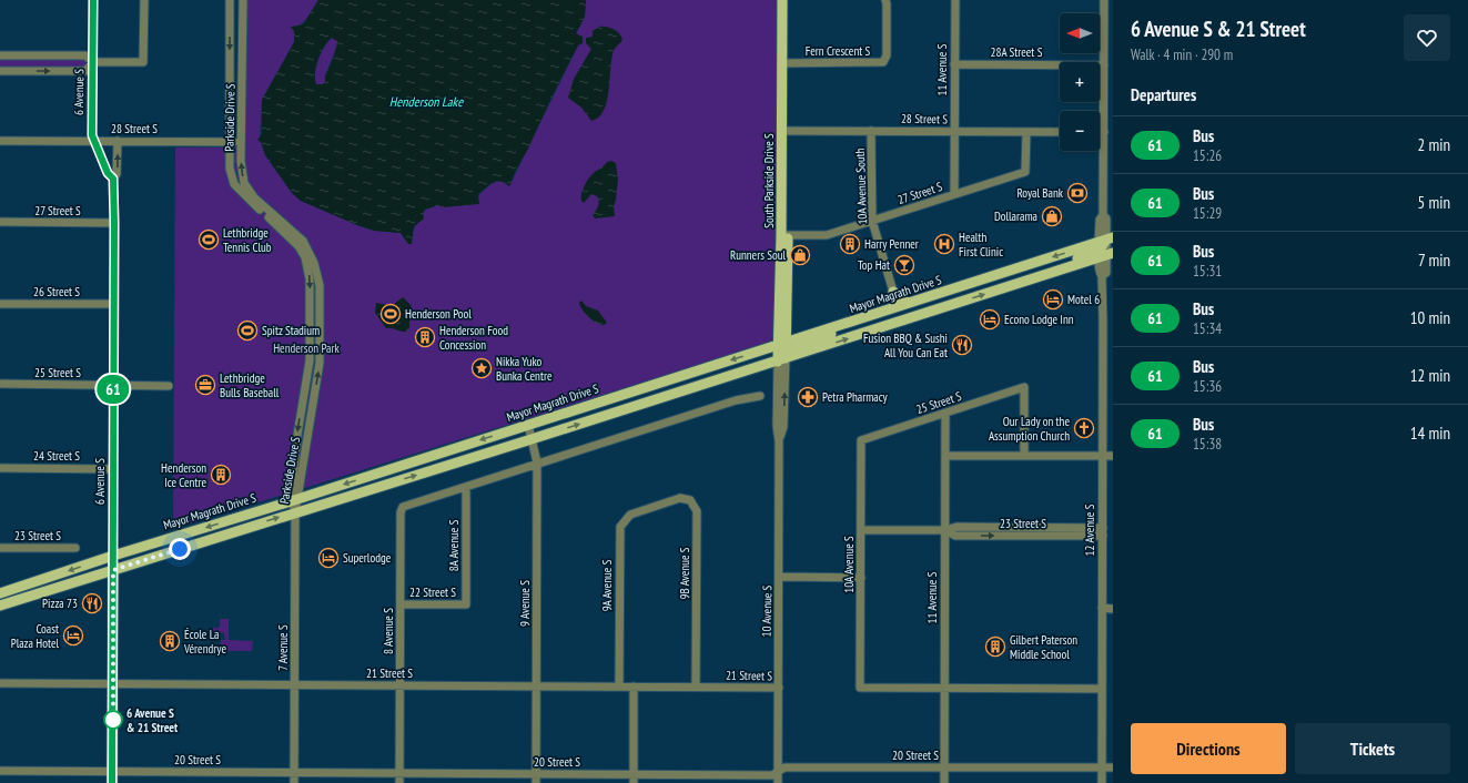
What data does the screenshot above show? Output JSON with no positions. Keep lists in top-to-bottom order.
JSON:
{
  "streets": {
    "main road": ["6 Avenue S", "South Parkside Drive S", "Mayor Magrath Drive S"],
    "street": [
      "Fern Crescent S",
      "28A Street S",
      "11 Avenue S",
      "Parkside Drive S",
      "28 Street S",
      "10A Avenue South",
      "27 Street S",
      "26 Street S",
      "25 Street S",
      "24 Street S",
      "23 Street S",
      "12 Avenue S",
      "8A Avenue S",
      "10A Avenue S",
      "9B Avenue S",
      "9A Avenue S",
      "22 Street S",
      "9 Avenue S",
      "10 Avenue S",
      "8 Avenue S",
      "7 Avenue S",
      "21 Street S",
      "20 Street S"
    ]
  },
  "crossings": [
    ["Fern Crescent S", "South Parkside Drive S"],
    ["28A Street S", "11 Avenue S"],
    ["28A Street S", "12 Avenue S"],
    ["11 Avenue S", "28 Street S"],
    ["11 Avenue S", "27 Street S"],
    ["11 Avenue S", "25 Street S"],
    ["11 Avenue S", "23 Street S"],
    ["11 Avenue S", "10A Avenue S"],
    ["11 Avenue S", "20 Street S"],
    ["6 Avenue S", "28 Street S"],
    ["6 Avenue S", "27 Street S"],
    ["6 Avenue S", "26 Street S"],
    ["6 Avenue S", "Mayor Magrath Drive S"],
    ["6 Avenue S", "25 Street S"],
    ["6 Avenue S", "24 Street S"],
    ["6 Avenue S", "21 Street S"],
    ["6 Avenue S", "20 Street S"],
    ["Parkside Drive S", "28 Street S"],
    ["Parkside Drive S", "Mayor Magrath Drive S"],
    ["Parkside Drive S", "7 Avenue S"],
    ["28 Street S", "South Parkside Drive S"],
    ["28 Street S", "10A Avenue South"],
    ["28 Street S", "27 Street S"],
    ["South Parkside Drive S", "27 Street S"],
    ["South Parkside Drive S", "Mayor Magrath Drive S"],
    ["South Parkside Drive S", "10 Avenue S"],
    ["10A Avenue South", "27 Street S"],
    ["Mayor Magrath Drive S", "12 Avenue S"],
    ["Mayor Magrath Drive S", "9 Avenue S"],
    ["Mayor Magrath Drive S", "10 Avenue S"],
    ["Mayor Magrath Drive S", "7 Avenue S"],
    ["25 Street S", "10A Avenue S"],
    ["23 Street S", "12 Avenue S"],
    ["23 Street S", "10A Avenue S"],
    ["12 Avenue S", "20 Street S"],
    ["8A Avenue S", "22 Street S"],
    ["8A Avenue S", "8 Avenue S"],
    ["9B Avenue S", "9A Avenue S"],
    ["9B Avenue S", "21 Street S"],
    ["9A Avenue S", "21 Street S"],
    ["22 Street S", "8 Avenue S"],
    ["9 Avenue S", "21 Street S"],
    ["9 Avenue S", "20 Street S"],
    ["10 Avenue S", "21 Street S"],
    ["10 Avenue S", "20 Street S"],
    ["8 Avenue S", "21 Street S"],
    ["8 Avenue S", "20 Street S"],
    ["7 Avenue S", "21 Street S"],
    ["7 Avenue S", "20 Street S"]
  ],
  "water": ["Henderson Lake"],
  "parks": ["Henderson Park"],
  "places": {
    "bank": ["Royal Bank"],
    "shop": ["Dollarama", "Runners Soul"],
    "sports": ["Lethbridge Tennis Club", "Henderson Pool", "Spitz Stadium"],
    "building": [
      "Harry Penner",
      "Henderson Food Concession",
      "Henderson Ice Centre",
      "École La Vérendrye",
      "Gilbert Paterson Middle School"
    ],
    "hospital": ["Health First Clinic"],
    "bar": ["Top Hat"],
    "hotel": [
      "Motel 6",
      "Econo Lodge Inn",
      "Superlodge",
      "Coast Plaza Hotel"
    ],
    "restaurant": ["Fusion BBQ & Sushi All You Can Eat", "Pizza 73"],
    "place": ["Nikka Yuko Bunka Centre"],
    "office": ["Lethbridge Bulls Baseball"],
    "pharmacy": ["Petra Pharmacy"],
    "church": ["Our Lady on the Assumption Church"],
    "other": ["6 Avenue S & 21 Street"]
  },
  "lines": ["bus line 61"],
  "north": "left",
  "page": {
    "on_map": "61",
    "heading": [
      ["6 Avenue S & 21 Street", "Walk · 4 min · 290 m"],
      "Departures"
    ],
    "map_buttons": ["+", "−"],
    "list": [
      {
        "mark": "61",
        "name": "Bus",
        "note": "15:26",
        "value": "2 min"
      },
      {
        "mark": "61",
        "name": "Bus",
        "note": "15:29",
        "value": "5 min"
      },
      {
        "mark": "61",
        "name": "Bus",
        "note": "15:31",
        "value": "7 min"
      },
      {
        "mark": "61",
        "name": "Bus",
        "note": "15:34",
        "value": "10 min"
      },
      {
        "mark": "61",
        "name": "Bus",
        "note": "15:36",
        "value": "12 min"
      },
      {
        "mark": "61",
        "name": "Bus",
        "note": "15:38",
        "value": "14 min"
      }
    ],
    "buttons": ["Directions", "Tickets"]
  }
}
